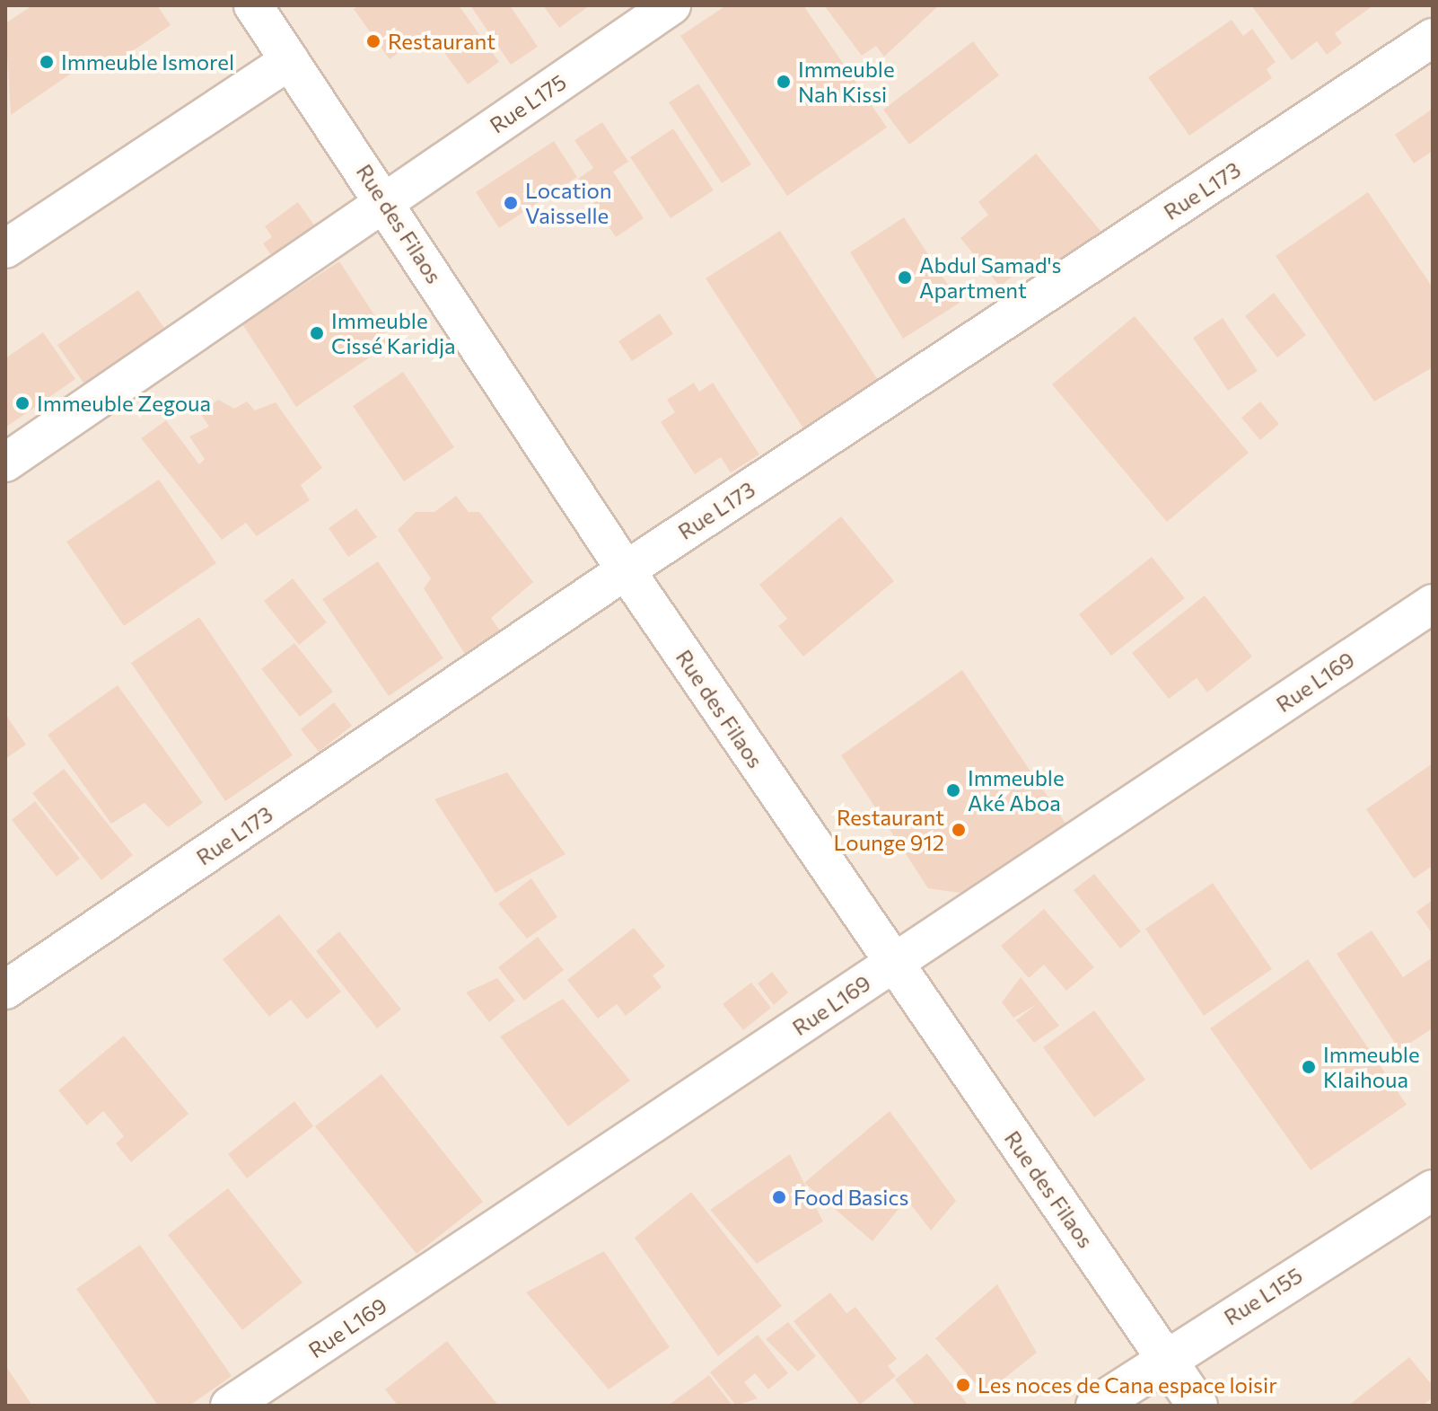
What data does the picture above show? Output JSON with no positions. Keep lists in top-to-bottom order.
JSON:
{
  "streets": {
    "street": [
      "Rue L175",
      "Rue L173",
      "Rue des Filaos",
      "Rue L169",
      "Rue L155"
    ]
  },
  "crossings": [
    ["Rue L175", "Rue des Filaos"],
    ["Rue L173", "Rue des Filaos"],
    ["Rue des Filaos", "Rue L169"],
    ["Rue des Filaos", "Rue L155"]
  ],
  "places": [
    "Restaurant",
    "Immeuble Ismorel",
    "Immeuble Nah Kissi",
    "Location Vaisselle",
    "Abdul Samad's Apartment",
    "Immeuble Cissé Karidja",
    "Immeuble Zegoua",
    "Immeuble Aké Aboa",
    "Restaurant Lounge 912",
    "Immeuble Klaihoua",
    "Food Basics",
    "Les noces de Cana espace loisir"
  ]
}
